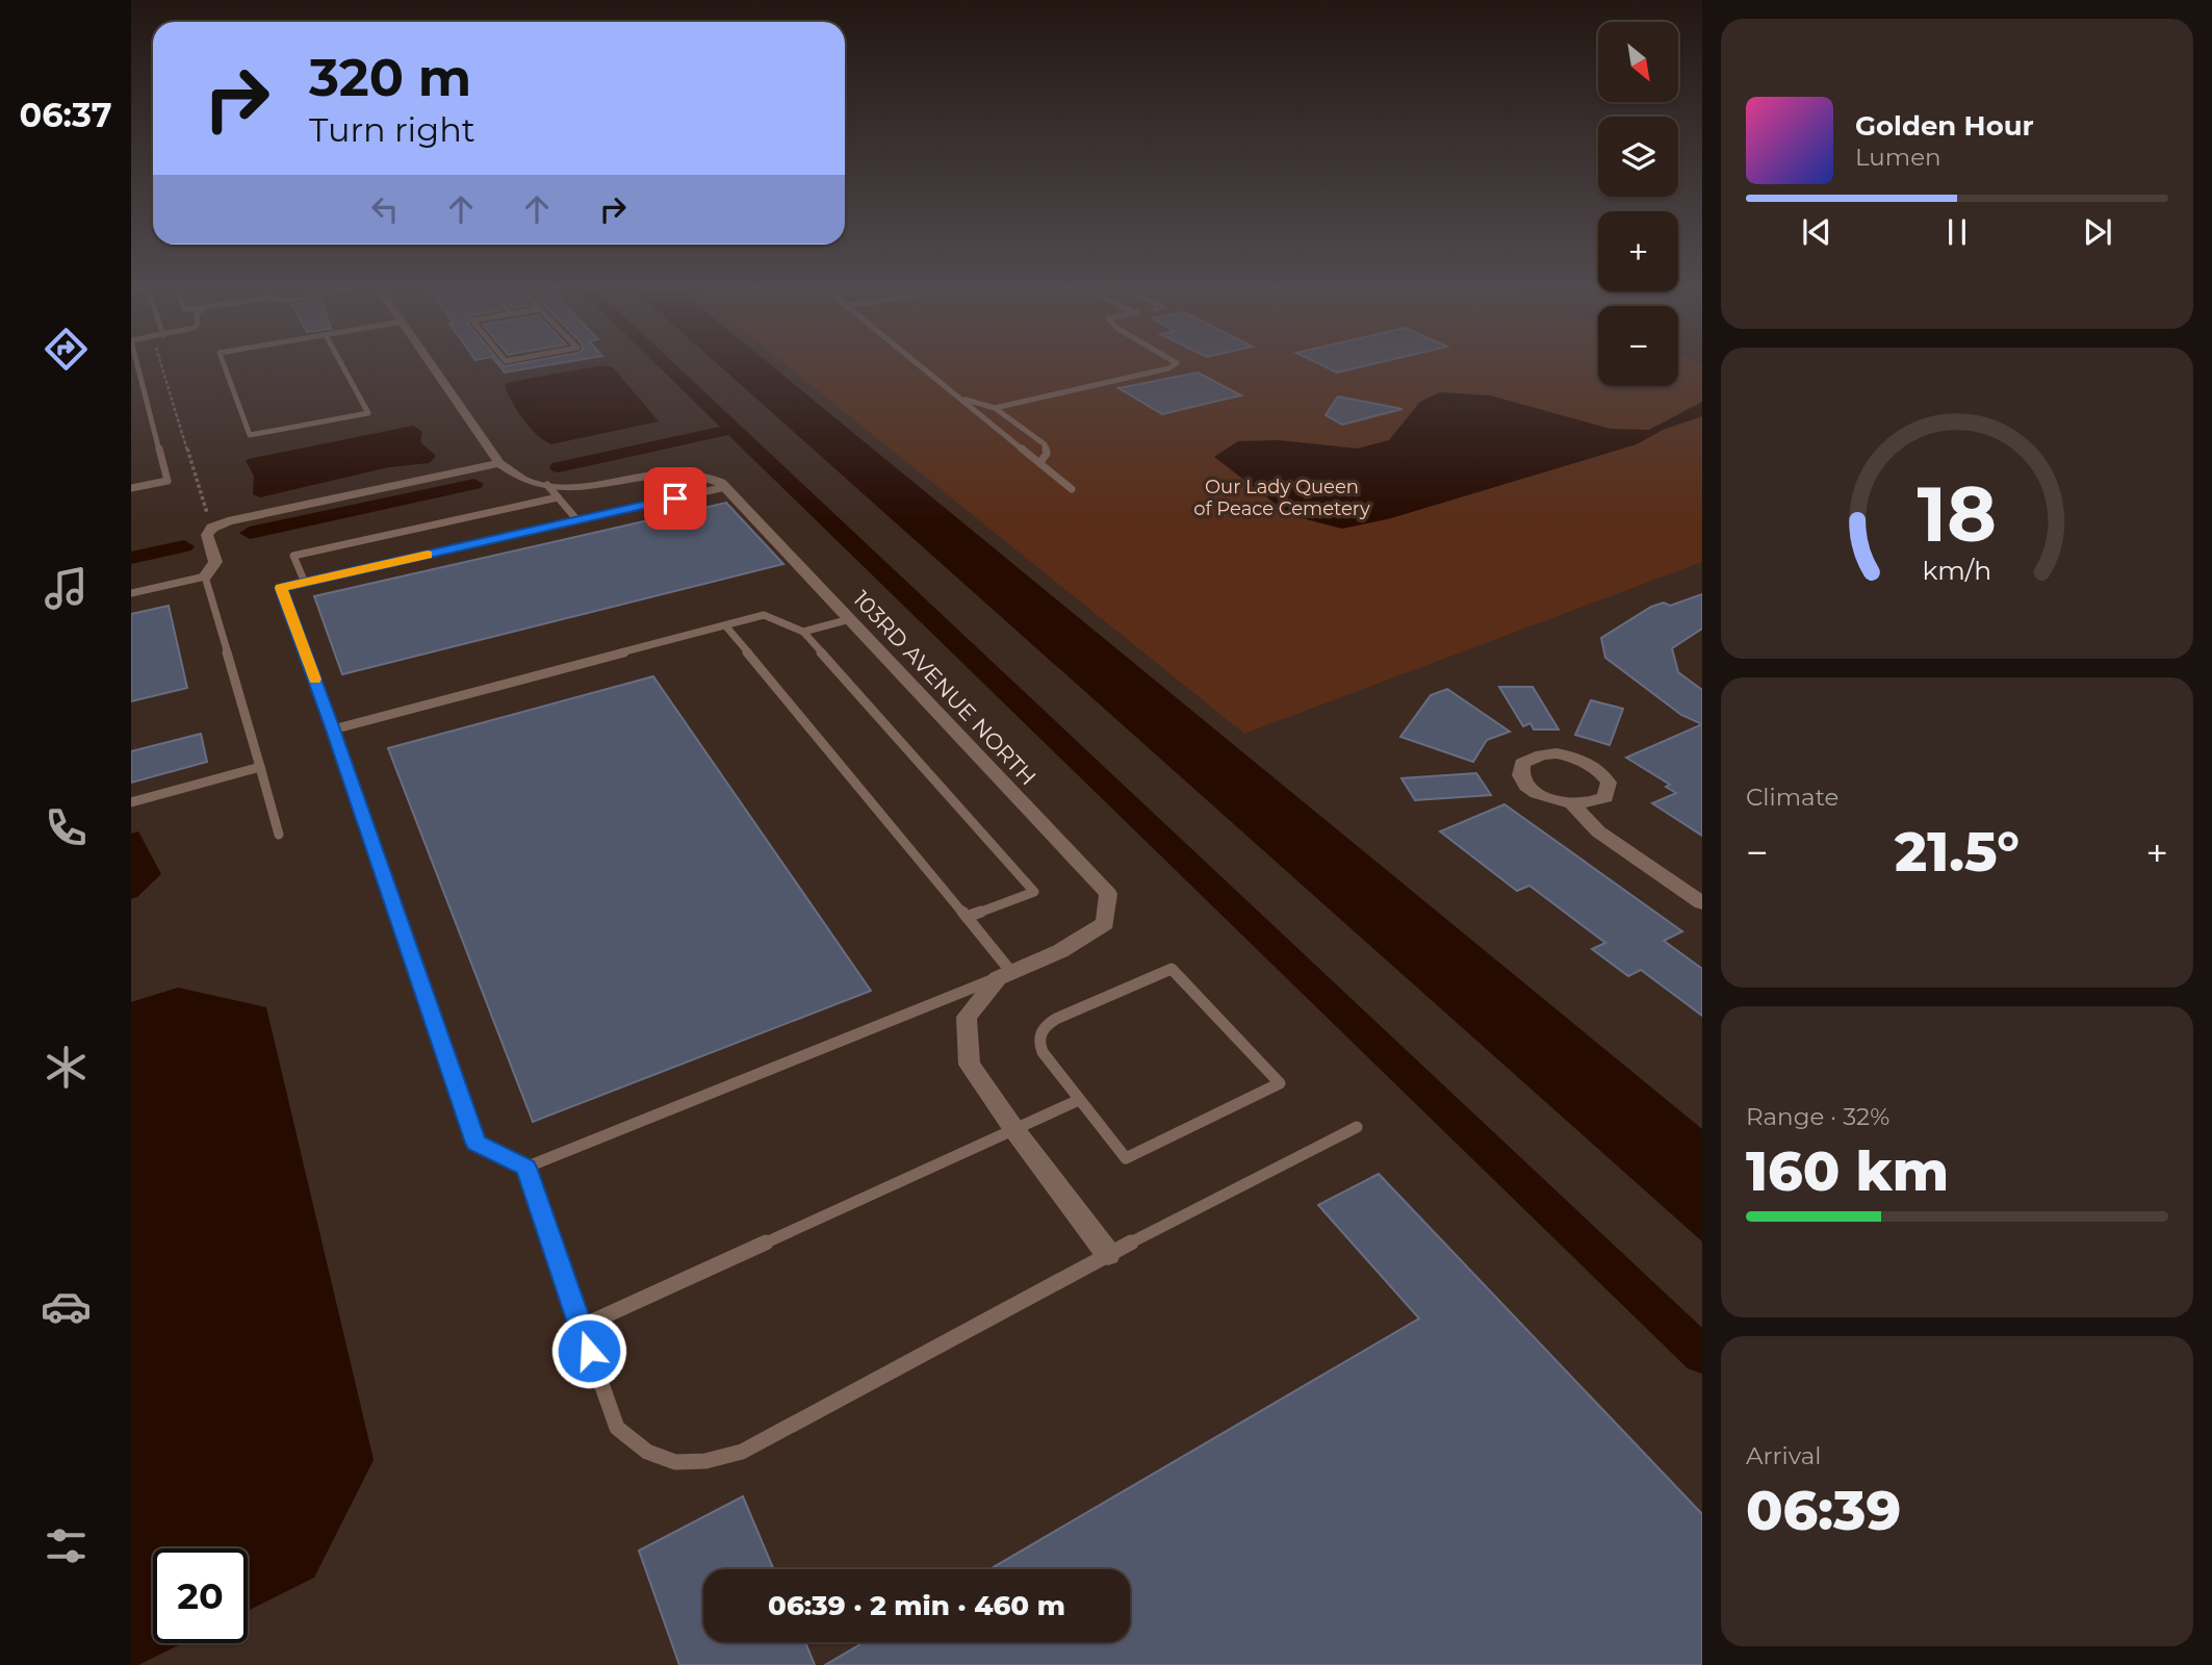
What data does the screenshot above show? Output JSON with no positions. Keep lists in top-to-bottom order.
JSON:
{
  "streets": {
    "street": ["103RD AVENUE NORTH"]
  },
  "parks": ["Our Lady Queen of Peace Cemetery"],
  "north": "bottom right",
  "page": {
    "tabs": "06:37",
    "map_buttons": ["+", "−"],
    "turn": ["320 m", "Turn right"],
    "song": ["Golden Hour", "Lumen"],
    "tile": [
      "Climate",
      ["Range · 32%", "160 km"],
      ["Arrival", "06:39"]
    ],
    "heat": ["−", "21.5°", "+"],
    "limit": "20",
    "trip": "06:39 · 2 min · 460 m",
    "gauge": ["18", "km/h"]
  }
}
